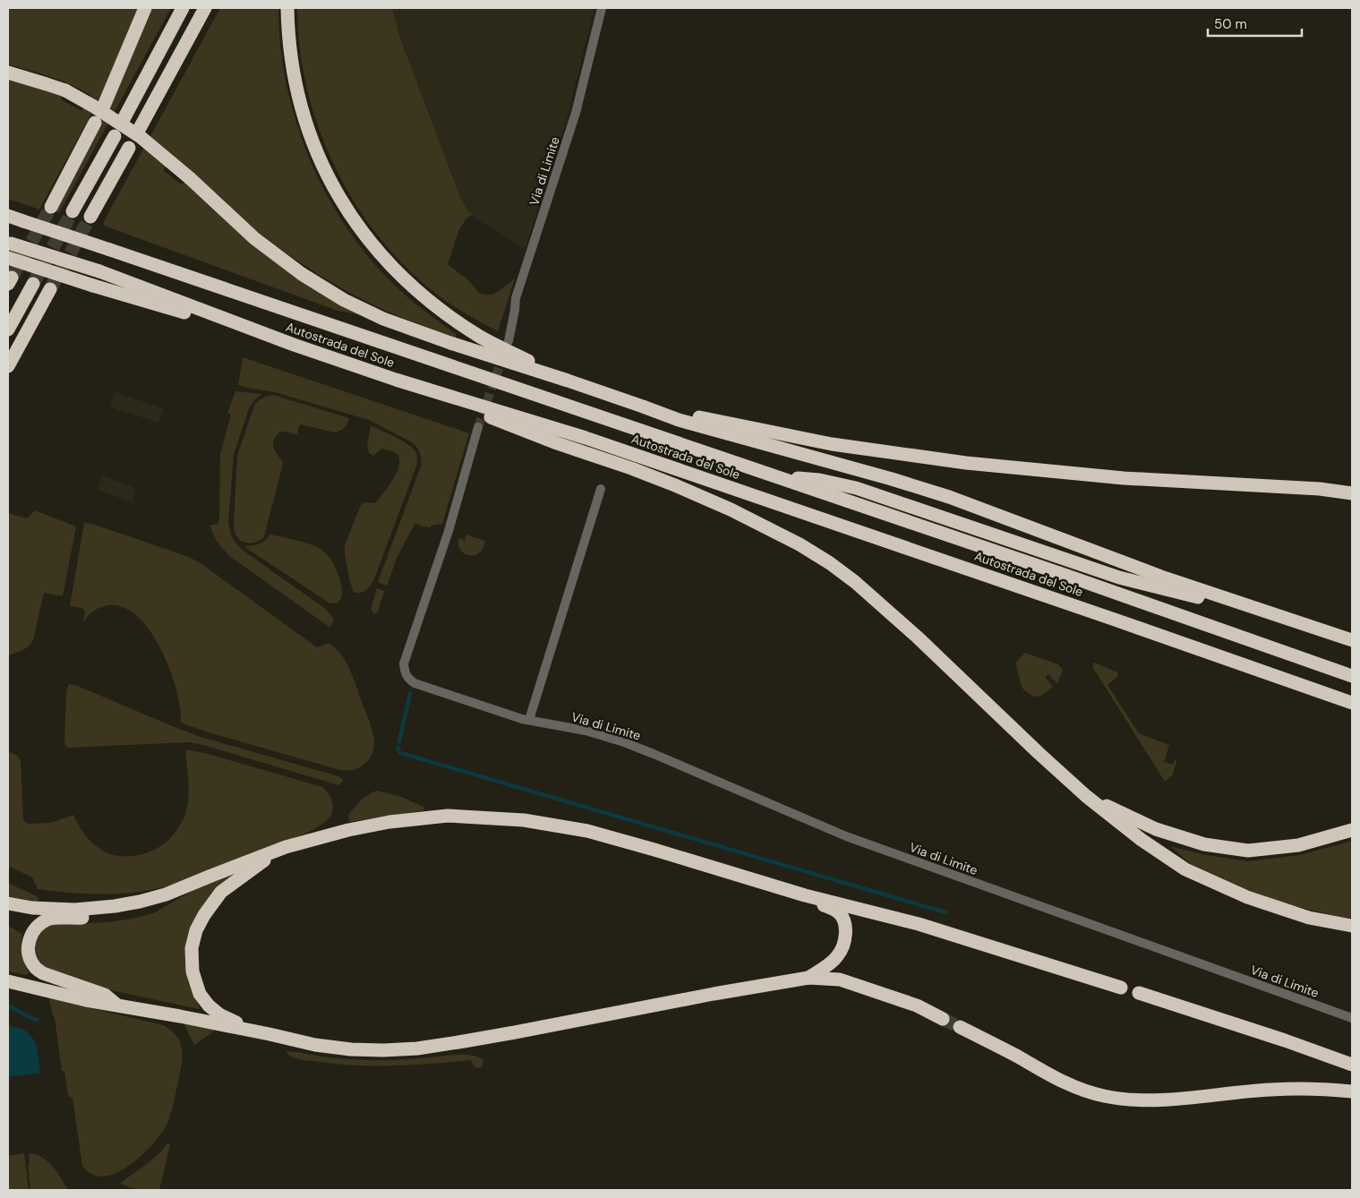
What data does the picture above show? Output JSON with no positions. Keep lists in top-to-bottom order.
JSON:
{
  "streets": {
    "highway": ["Autostrada del Sole"],
    "street": ["Via di Limite"]
  },
  "scale_bar": "50 m"
}
